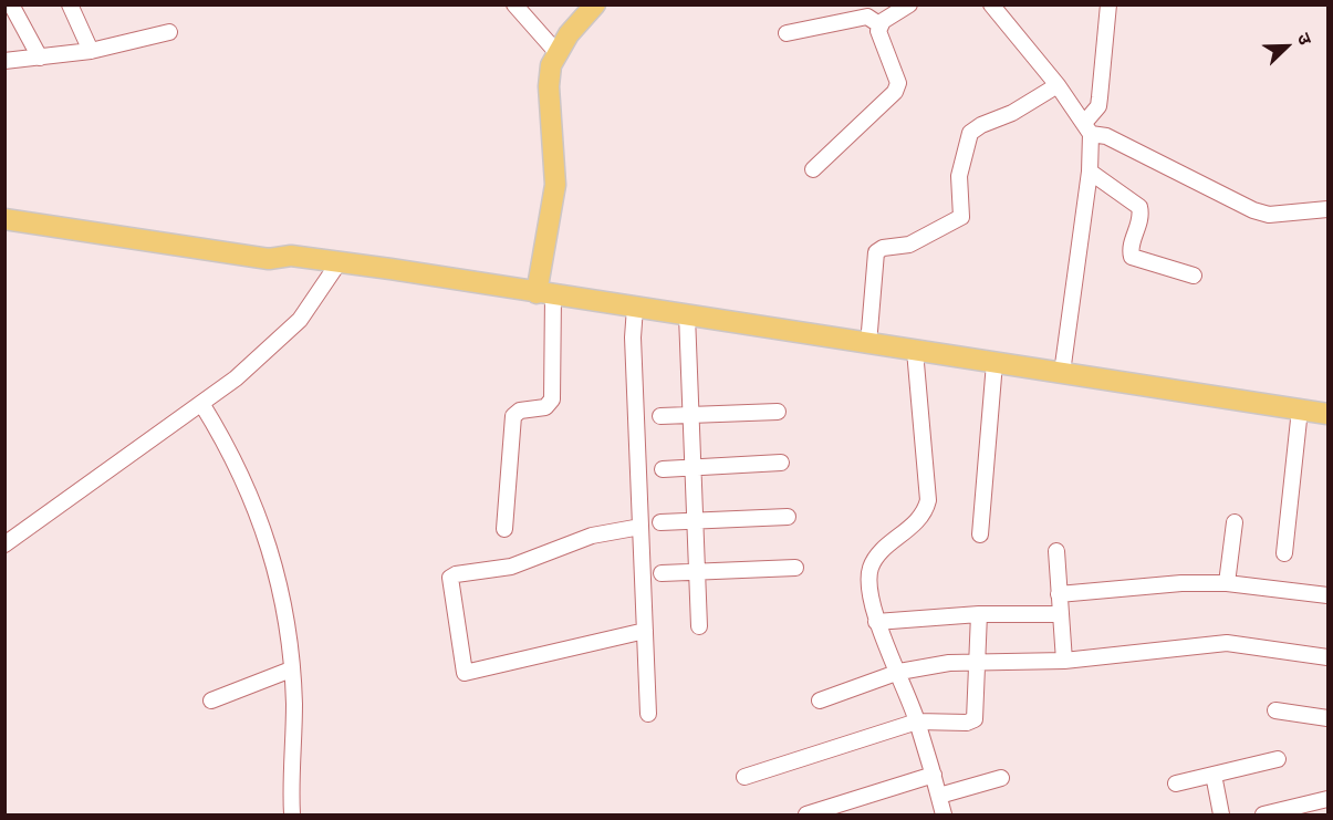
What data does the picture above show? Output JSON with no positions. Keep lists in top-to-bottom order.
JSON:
{
  "north": "top right"
}
